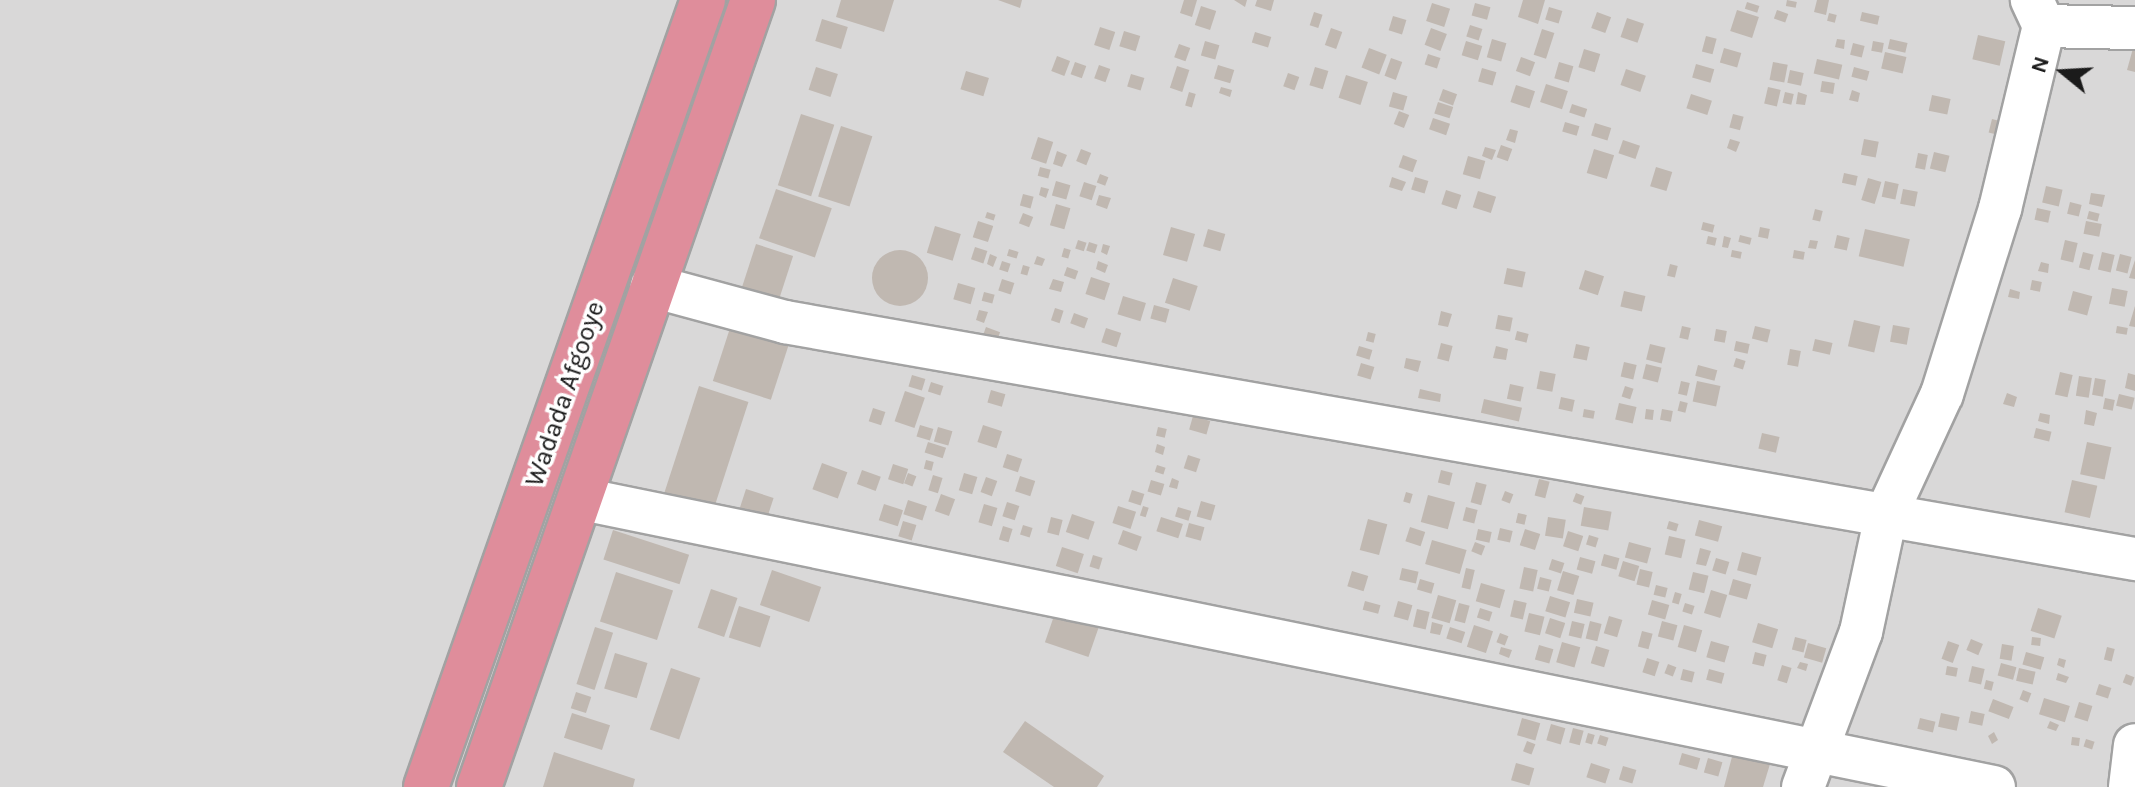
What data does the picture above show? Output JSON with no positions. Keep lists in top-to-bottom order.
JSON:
{
  "streets": {
    "highway": ["Wadada Afgooye"]
  },
  "north": "left"
}
